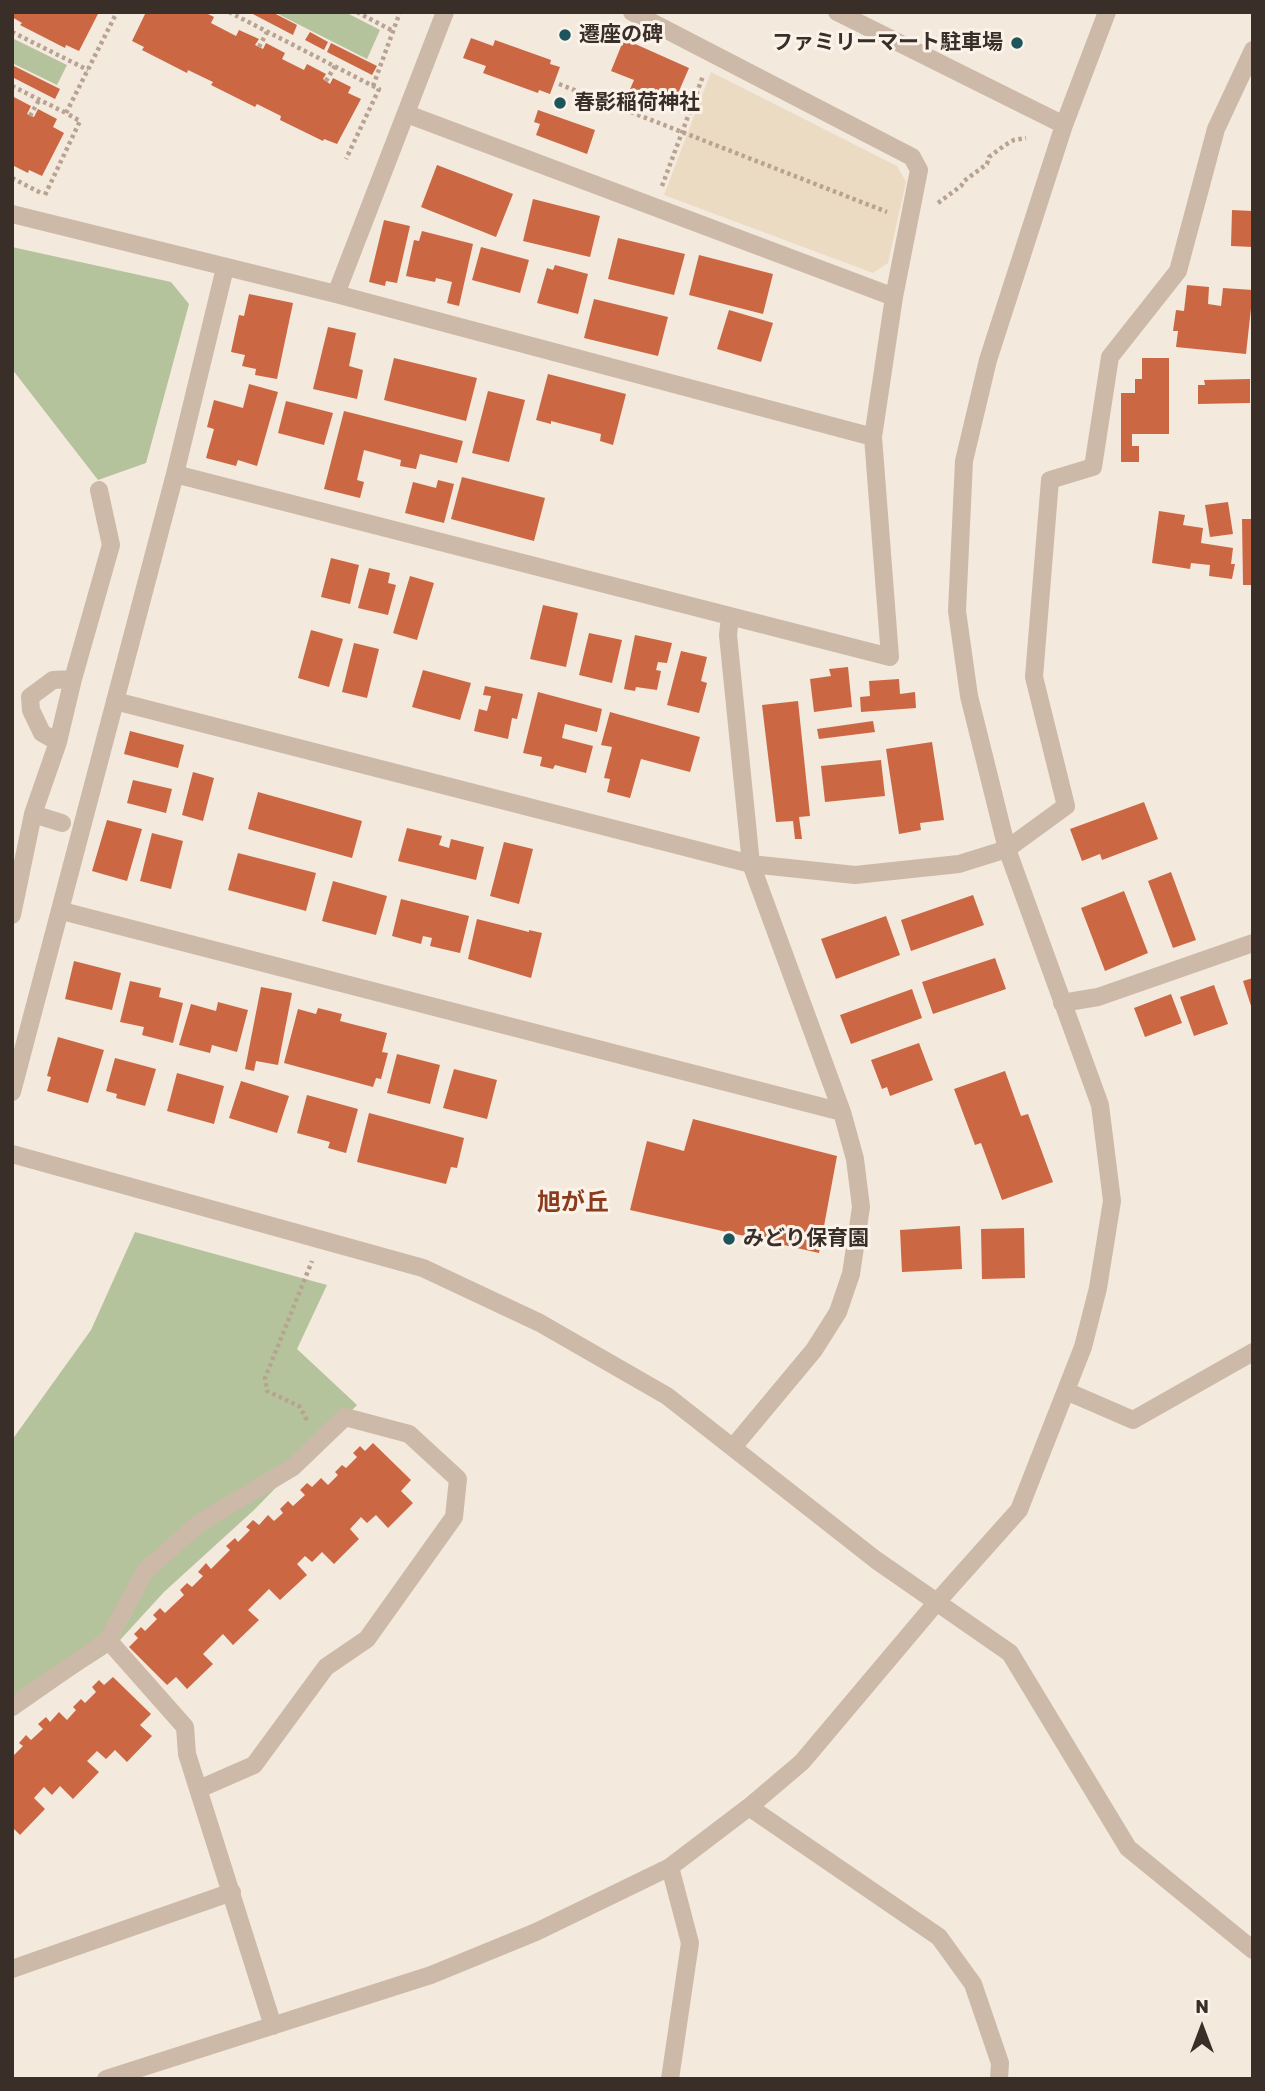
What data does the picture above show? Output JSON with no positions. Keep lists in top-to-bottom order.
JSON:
{
  "districts": ["旭が丘"],
  "places": [
    "遷座の碑",
    "ファミリーマート駐車場",
    "春影稲荷神社",
    "みどり保育園"
  ],
  "north": "top"
}
